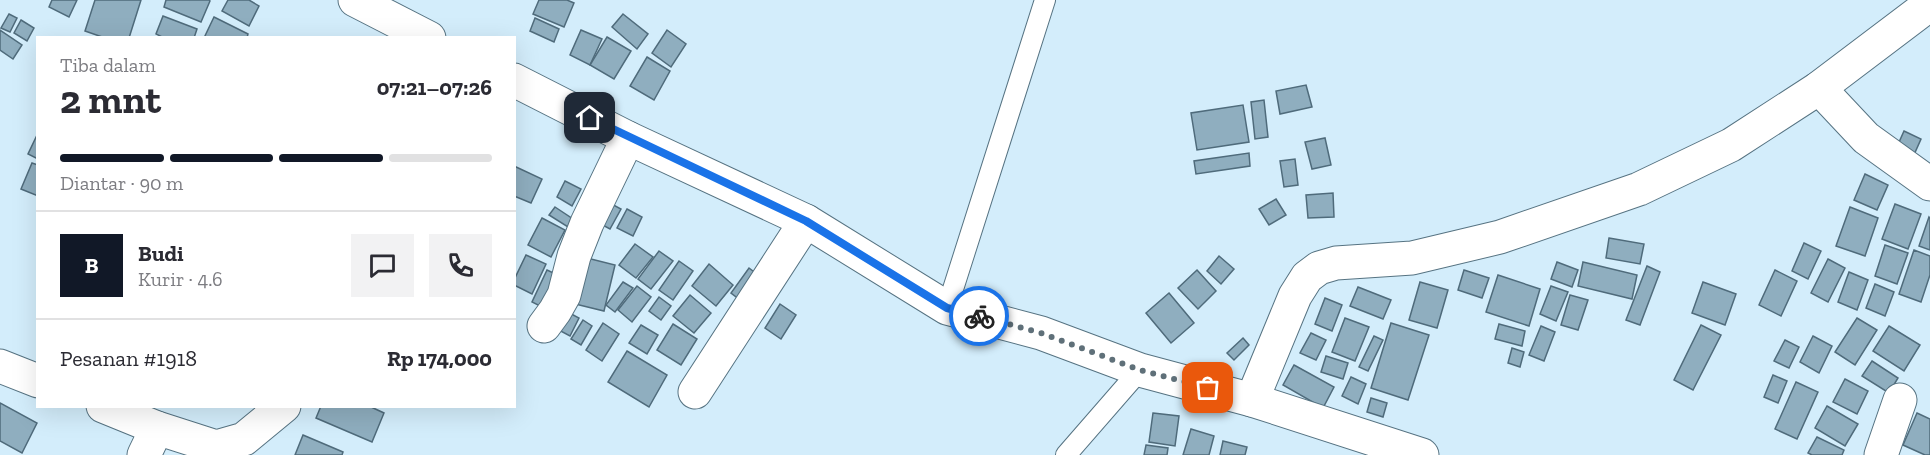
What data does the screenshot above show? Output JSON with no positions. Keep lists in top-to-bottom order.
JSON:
{
  "page": {
    "heading": ["2 mnt", "Tiba dalam", "07:21–07:26"],
    "panel": [
      "Budi",
      "Kurir · 4.6",
      "Pesanan #1918",
      "Rp 174,000"
    ],
    "bar": "Diantar · 90 m",
    "round": "B"
  }
}
